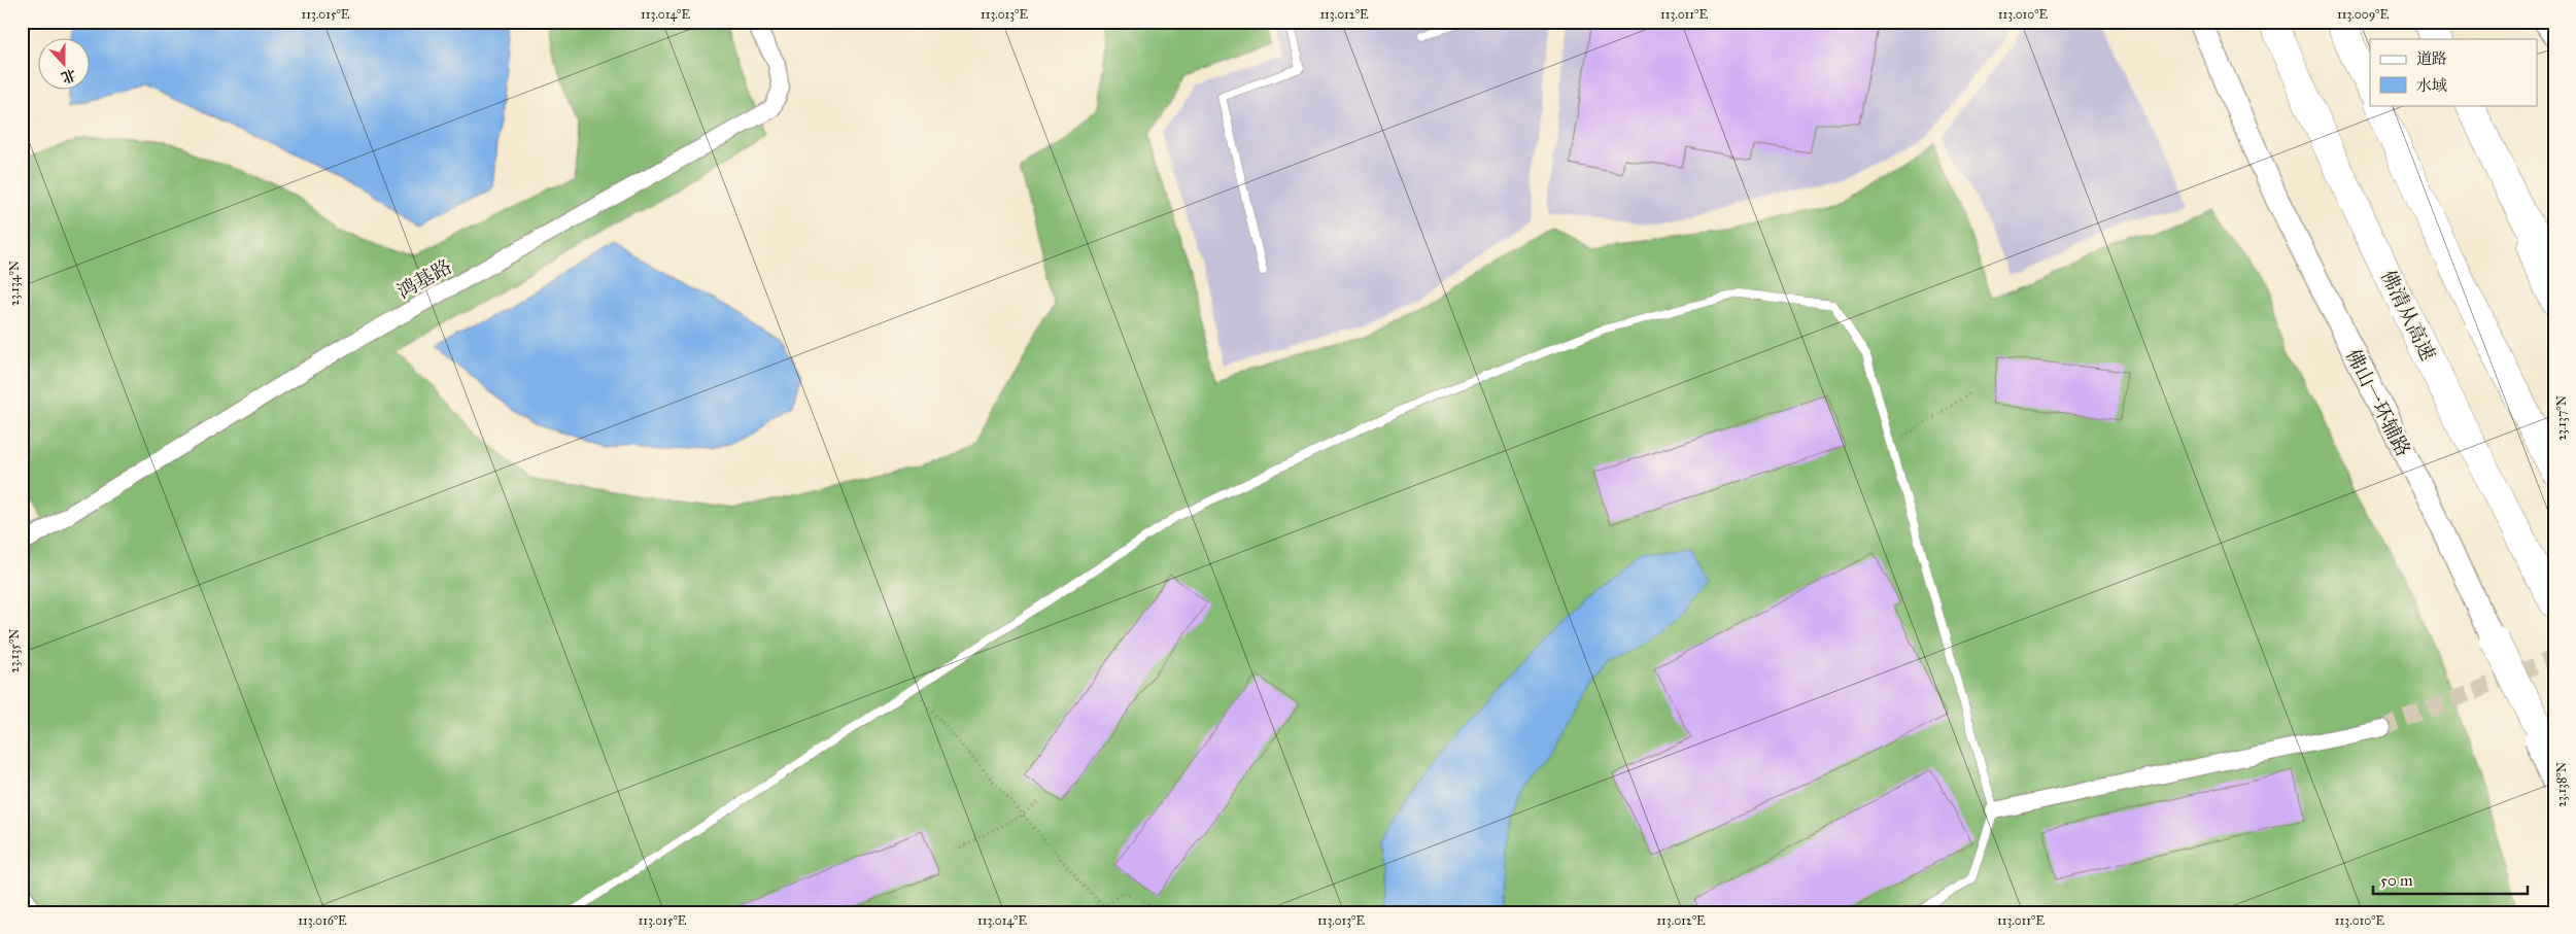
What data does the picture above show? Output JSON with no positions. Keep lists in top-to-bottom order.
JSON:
{
  "streets": {
    "highway": ["佛清从高速"],
    "main road": ["佛山一环辅路"],
    "street": ["鸿基路"]
  },
  "legend": ["道路", "水域"],
  "scale_bar": "50 m",
  "north": "bottom",
  "coordinates": [
    "113.015°E",
    "113.014°E",
    "113.013°E",
    "113.012°E",
    "113.011°E",
    "113.010°E",
    "113.009°E",
    "23.134°N",
    "23.137°N",
    "23.135°N",
    "23.138°N",
    "113.016°E"
  ]
}
